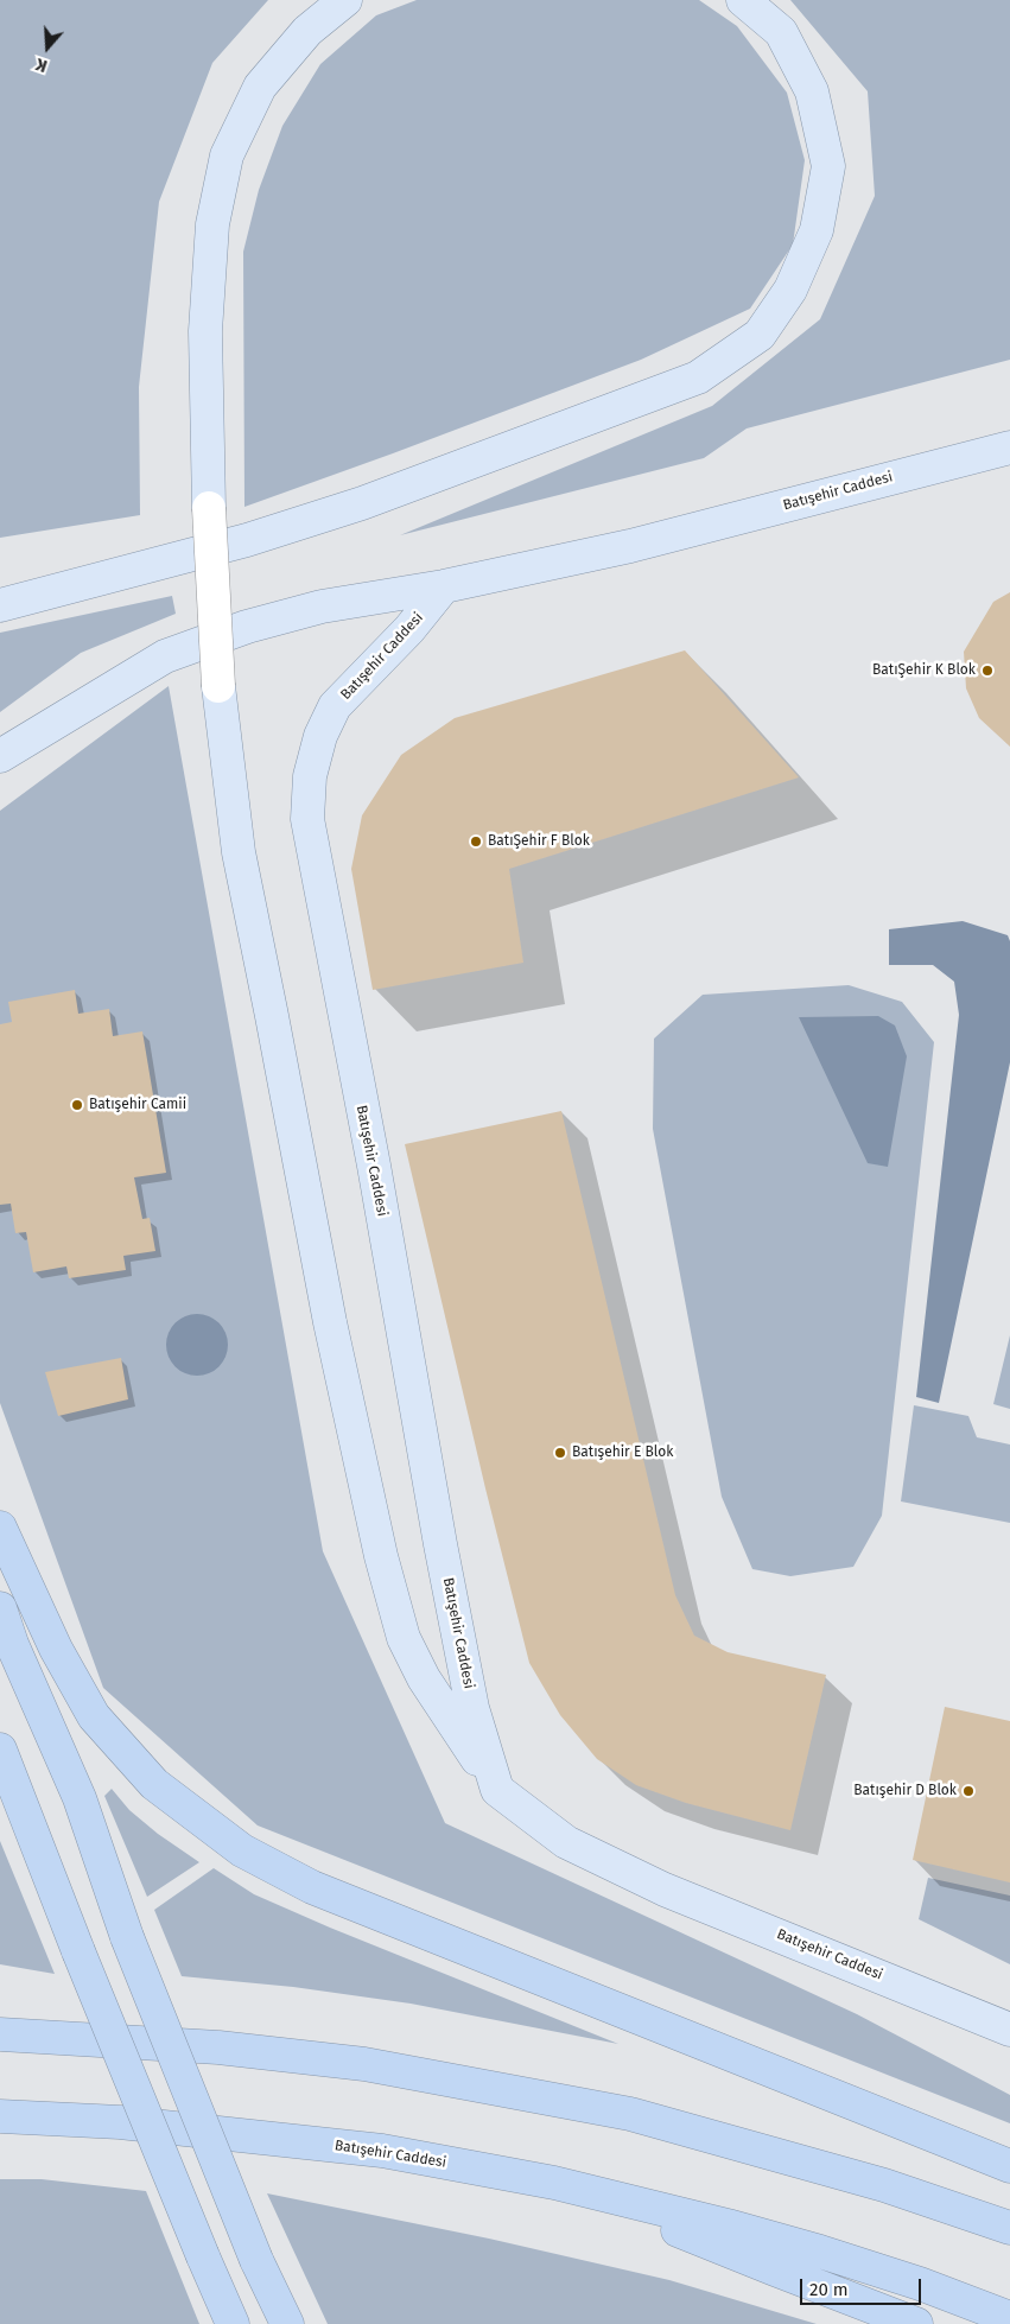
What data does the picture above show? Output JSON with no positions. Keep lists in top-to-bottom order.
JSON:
{
  "streets": {
    "highway": ["Batışehir Caddesi"]
  },
  "places": [
    "BatıŞehir K Blok",
    "BatıŞehir F Blok",
    "Batışehir Camii",
    "Batışehir E Blok",
    "Batışehir D Blok"
  ],
  "scale_bar": "20 m",
  "north": "bottom"
}
